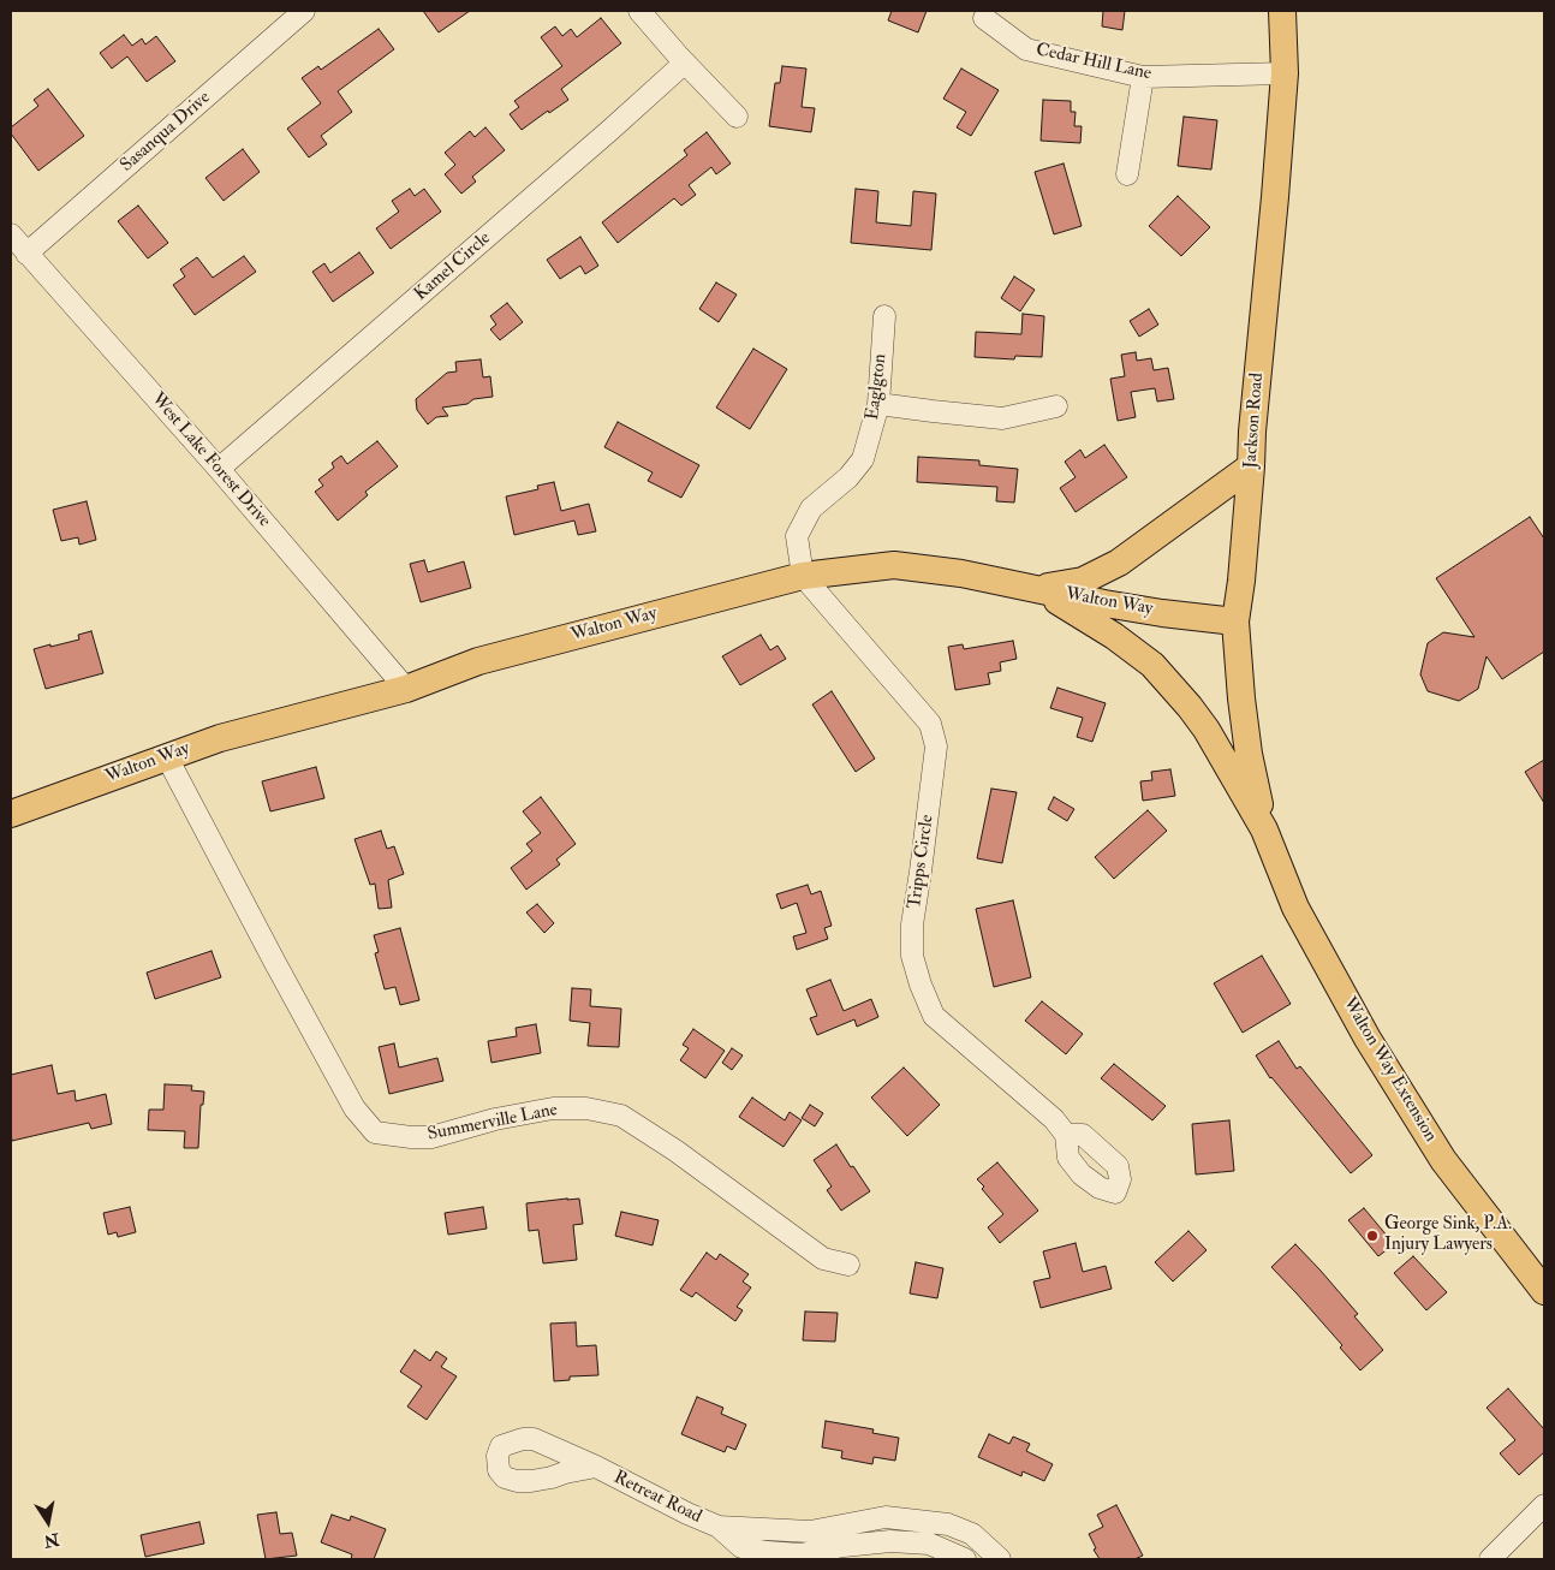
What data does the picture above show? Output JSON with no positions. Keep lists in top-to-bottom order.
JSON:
{
  "streets": {
    "main road": ["Jackson Road", "Walton Way", "Walton Way Extension"],
    "street": [
      "Cedar Hill Lane",
      "Sasanqua Drive",
      "Kamel Circle",
      "Eaglgton",
      "West Lake Forest Drive",
      "Tripps Circle",
      "Summerville Lane",
      "Retreat Road"
    ]
  },
  "crossings": [
    ["Cedar Hill Lane", "Jackson Road"],
    ["Sasanqua Drive", "West Lake Forest Drive"],
    ["Kamel Circle", "West Lake Forest Drive"],
    ["Eaglgton", "Walton Way"],
    ["Eaglgton", "Tripps Circle"],
    ["Jackson Road", "Walton Way"],
    ["Jackson Road", "Walton Way Extension"],
    ["West Lake Forest Drive", "Walton Way"],
    ["Walton Way", "Tripps Circle"],
    ["Walton Way", "Summerville Lane"]
  ],
  "places": ["George Sink, P.A. Injury Lawyers"],
  "north": "bottom"
}
